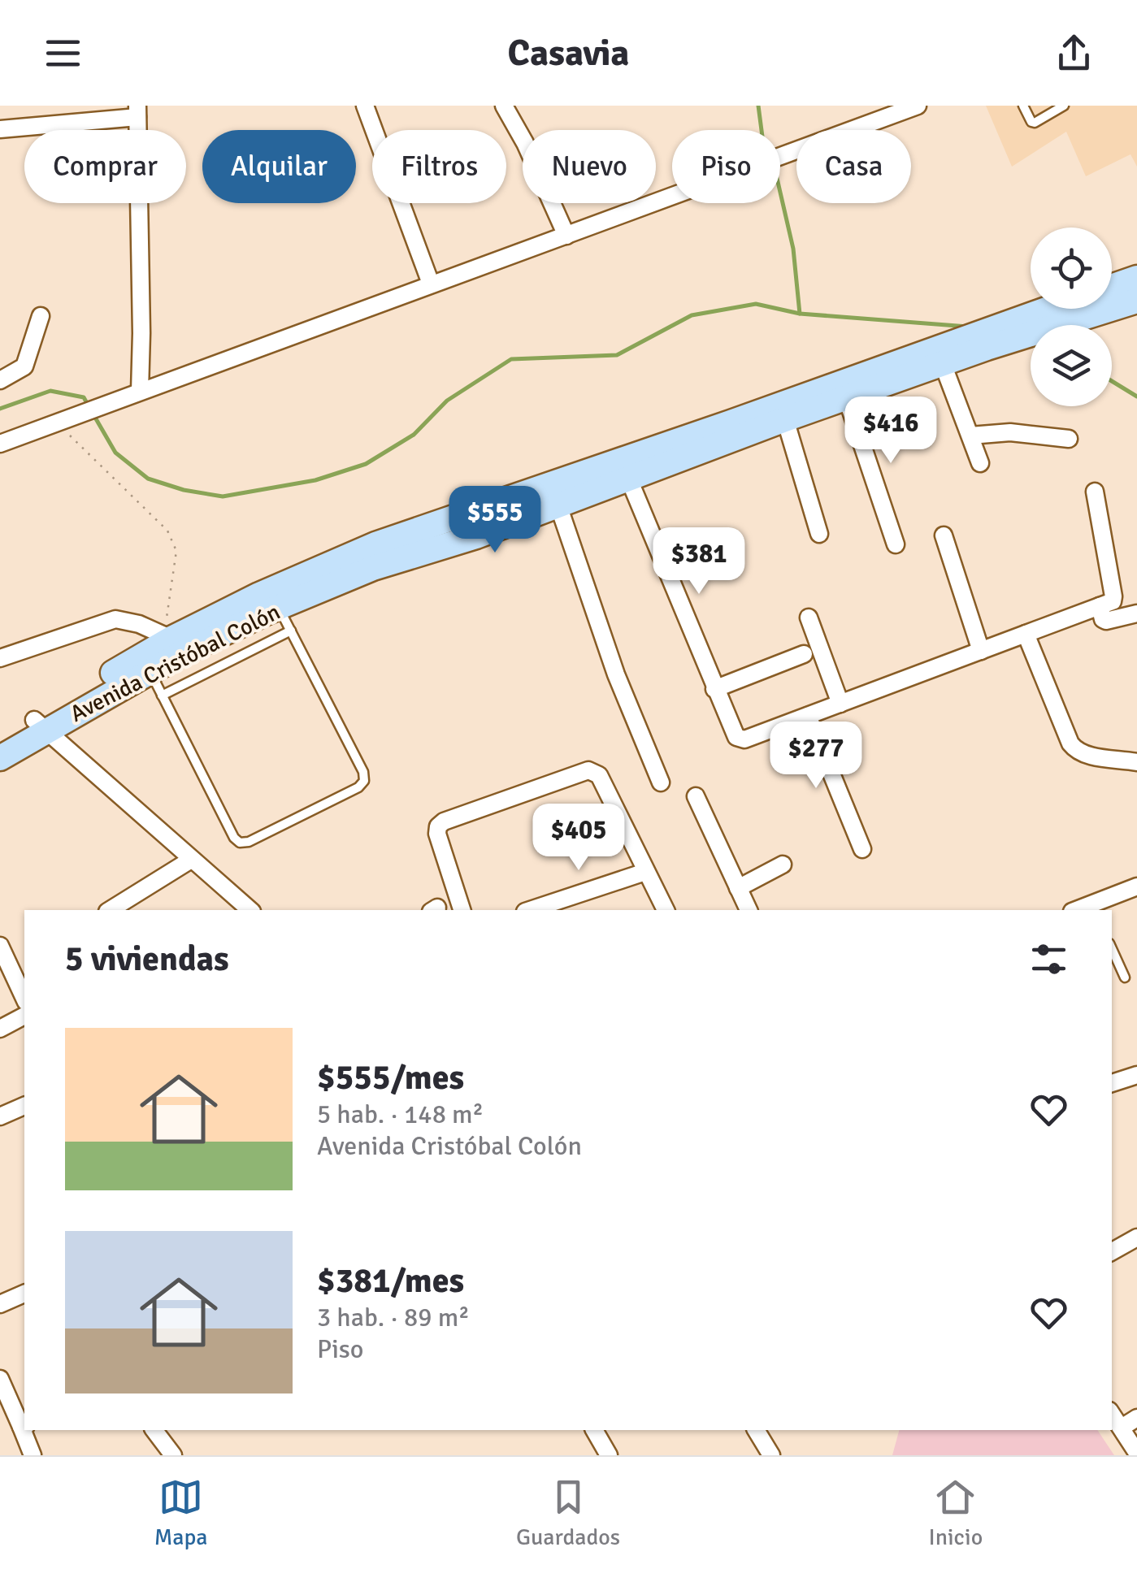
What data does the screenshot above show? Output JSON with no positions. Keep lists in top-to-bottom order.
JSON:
{
  "streets": {
    "street": ["Avenida Cristóbal Colón"]
  },
  "page": {
    "header": "Casavia",
    "chip": [
      "Comprar",
      "Alquilar",
      "Filtros",
      "Nuevo",
      "Piso",
      "Casa"
    ],
    "price": [
      "$416",
      "$555",
      "$381",
      "$277",
      "$405"
    ],
    "heading": "5 viviendas",
    "list": [
      {
        "name": "$555/mes",
        "note": "5 hab. · 148 m² · Avenida Cristóbal Colón"
      },
      {
        "name": "$381/mes",
        "note": "3 hab. · 89 m² · Piso"
      }
    ],
    "tabs": ["Mapa", "Guardados", "Inicio"]
  }
}
